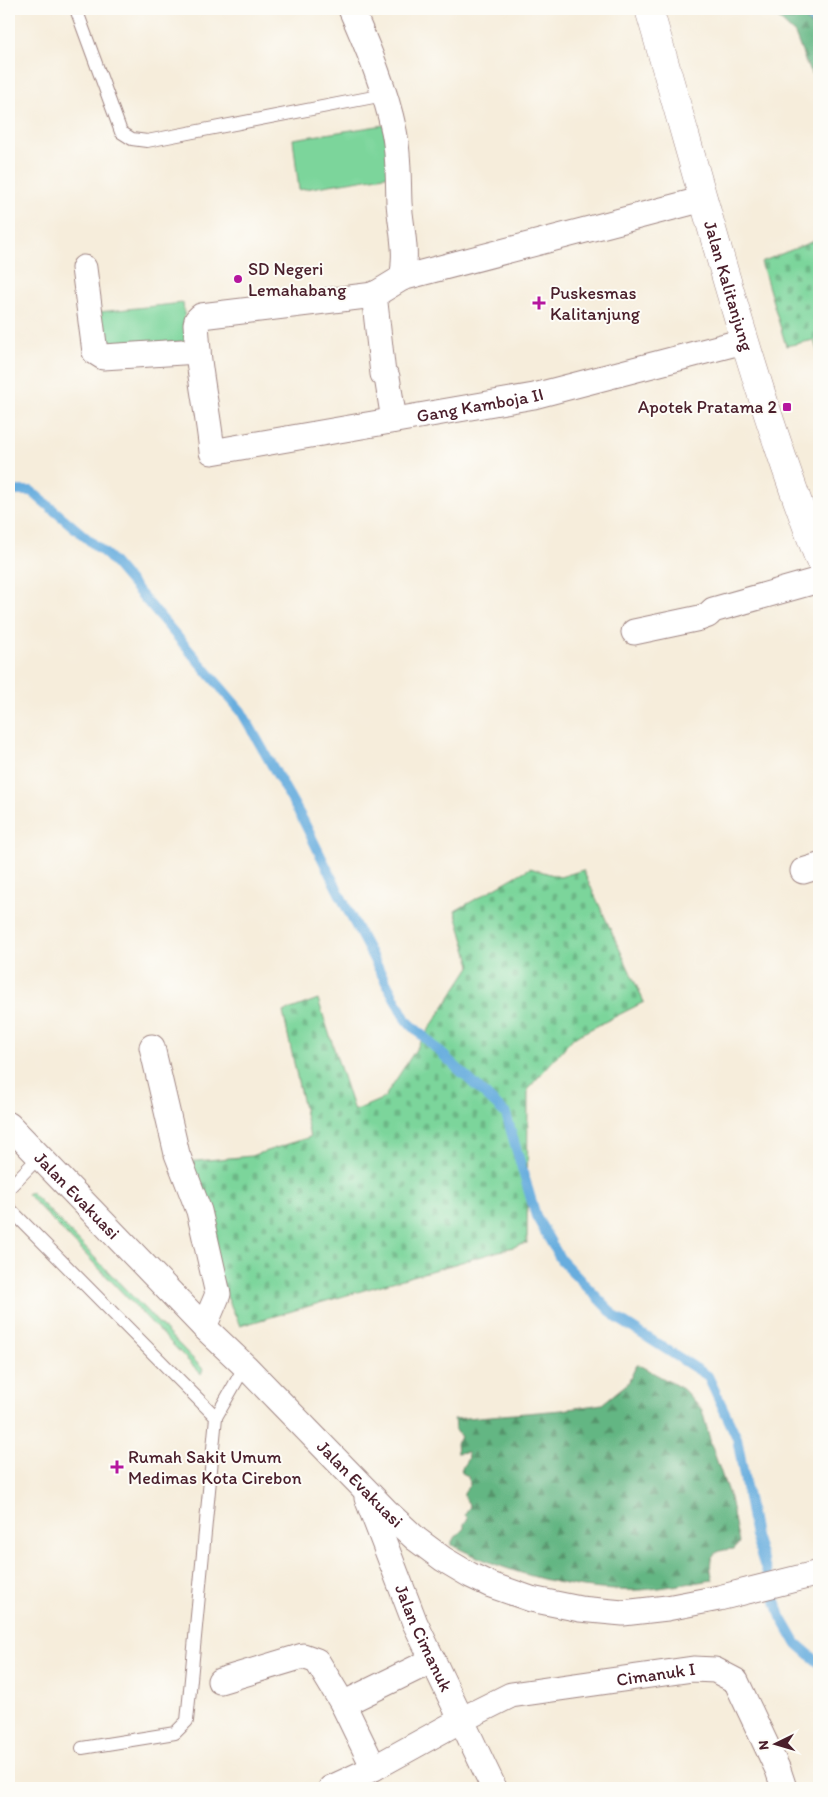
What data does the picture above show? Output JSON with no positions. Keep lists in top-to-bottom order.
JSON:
{
  "streets": {
    "main road": ["Jalan Kalitanjung"],
    "street": [
      "Gang Kamboja II",
      "Jalan Evakuasi",
      "Jalan Cimanuk",
      "Cimanuk I"
    ]
  },
  "crossings": [
    ["Jalan Kalitanjung", "Gang Kamboja II"],
    ["Jalan Evakuasi", "Jalan Cimanuk"],
    ["Jalan Cimanuk", "Cimanuk I"]
  ],
  "places": {
    "other": ["SD Negeri Lemahabang"],
    "health": ["Puskesmas Kalitanjung", "Rumah Sakit Umum Medimas Kota Cirebon"],
    "transit": ["Apotek Pratama 2"]
  },
  "north": "left"
}
